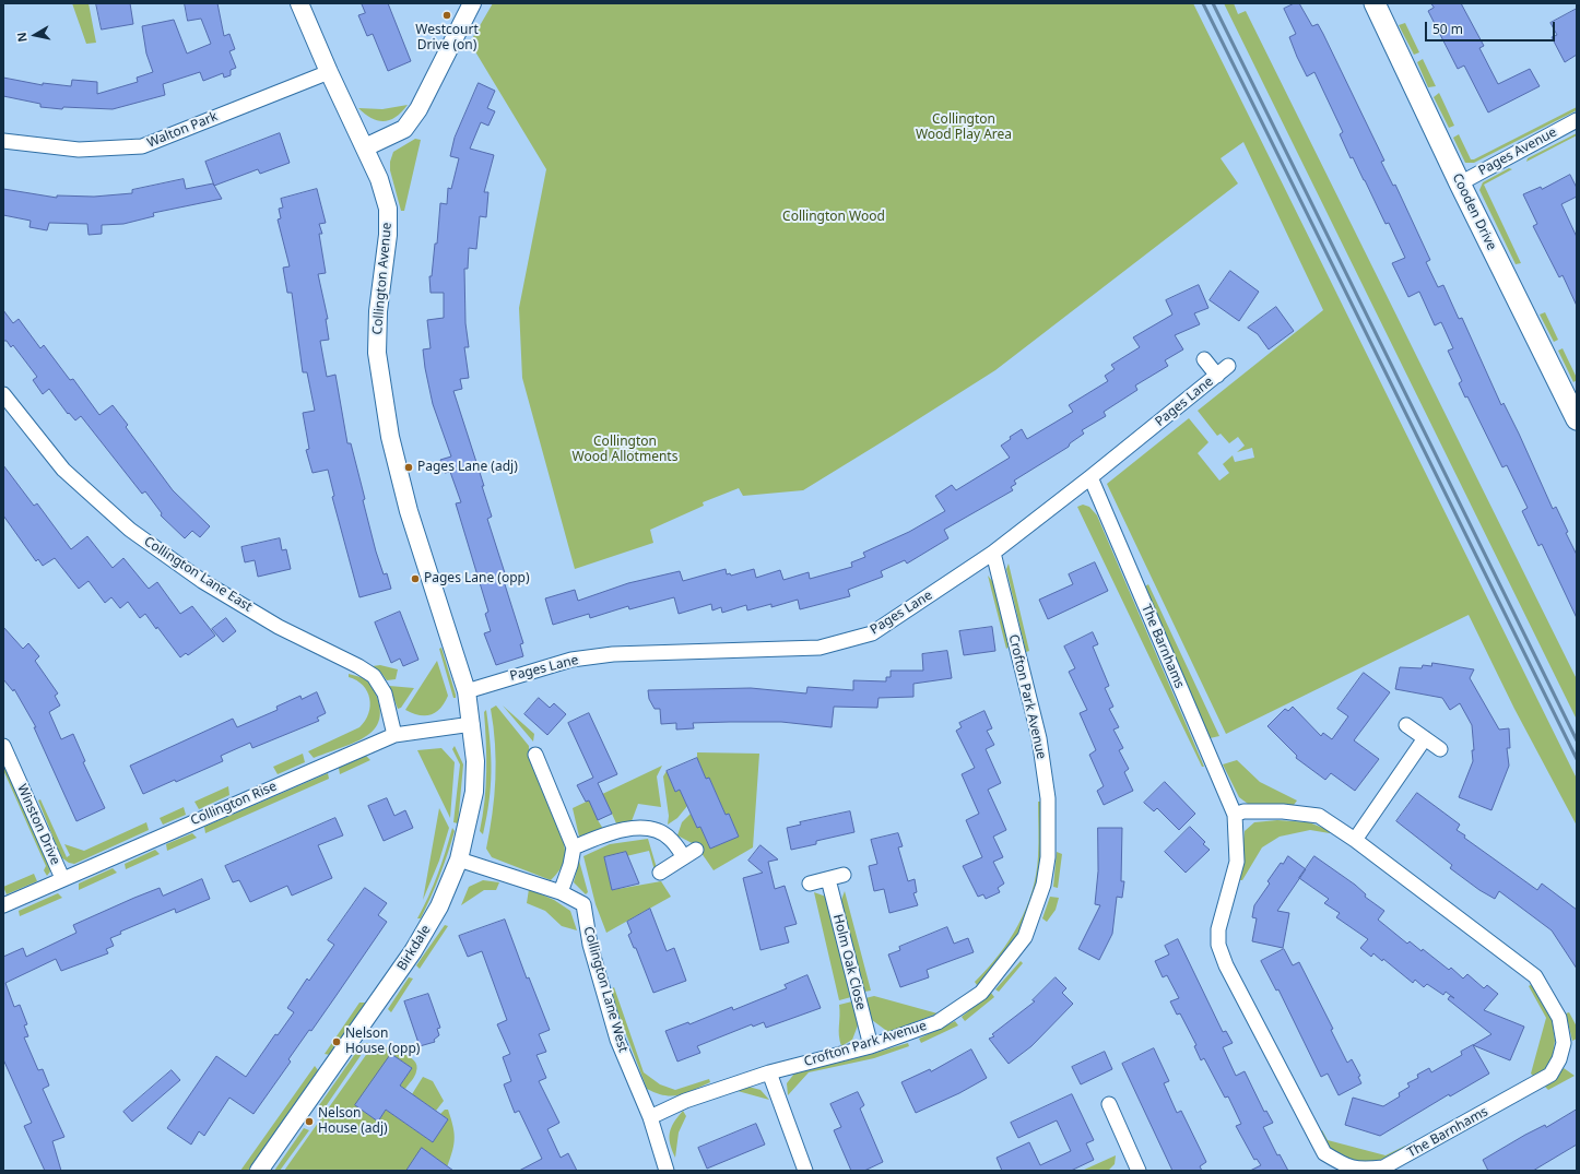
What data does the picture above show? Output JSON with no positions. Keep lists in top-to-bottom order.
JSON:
{
  "streets": {
    "main road": ["Cooden Drive"],
    "street": [
      "Walton Park",
      "Pages Avenue",
      "Collington Avenue",
      "Pages Lane",
      "Collington Lane East",
      "The Barnhams",
      "Crofton Park Avenue",
      "Collington Rise",
      "Winston Drive",
      "Birkdale",
      "Holm Oak Close",
      "Collington Lane West"
    ]
  },
  "crossings": [
    ["Walton Park", "Collington Avenue"],
    ["Pages Avenue", "Cooden Drive"],
    ["Collington Avenue", "Pages Lane"],
    ["Collington Avenue", "Birkdale"],
    ["Pages Lane", "The Barnhams"],
    ["Pages Lane", "Crofton Park Avenue"],
    ["Pages Lane", "Birkdale"],
    ["Collington Lane East", "Collington Rise"],
    ["Crofton Park Avenue", "Holm Oak Close"],
    ["Crofton Park Avenue", "Collington Lane West"],
    ["Collington Rise", "Winston Drive"],
    ["Collington Rise", "Birkdale"],
    ["Birkdale", "Collington Lane West"]
  ],
  "parks": ["Collington Wood Play Area", "Collington Wood", "Collington Wood Allotments"],
  "places": [
    "Westcourt Drive (on)",
    "Pages Lane (adj)",
    "Pages Lane (opp)",
    "Nelson House (opp)",
    "Nelson House (adj)"
  ],
  "scale_bar": "50 m",
  "north": "left"
}
